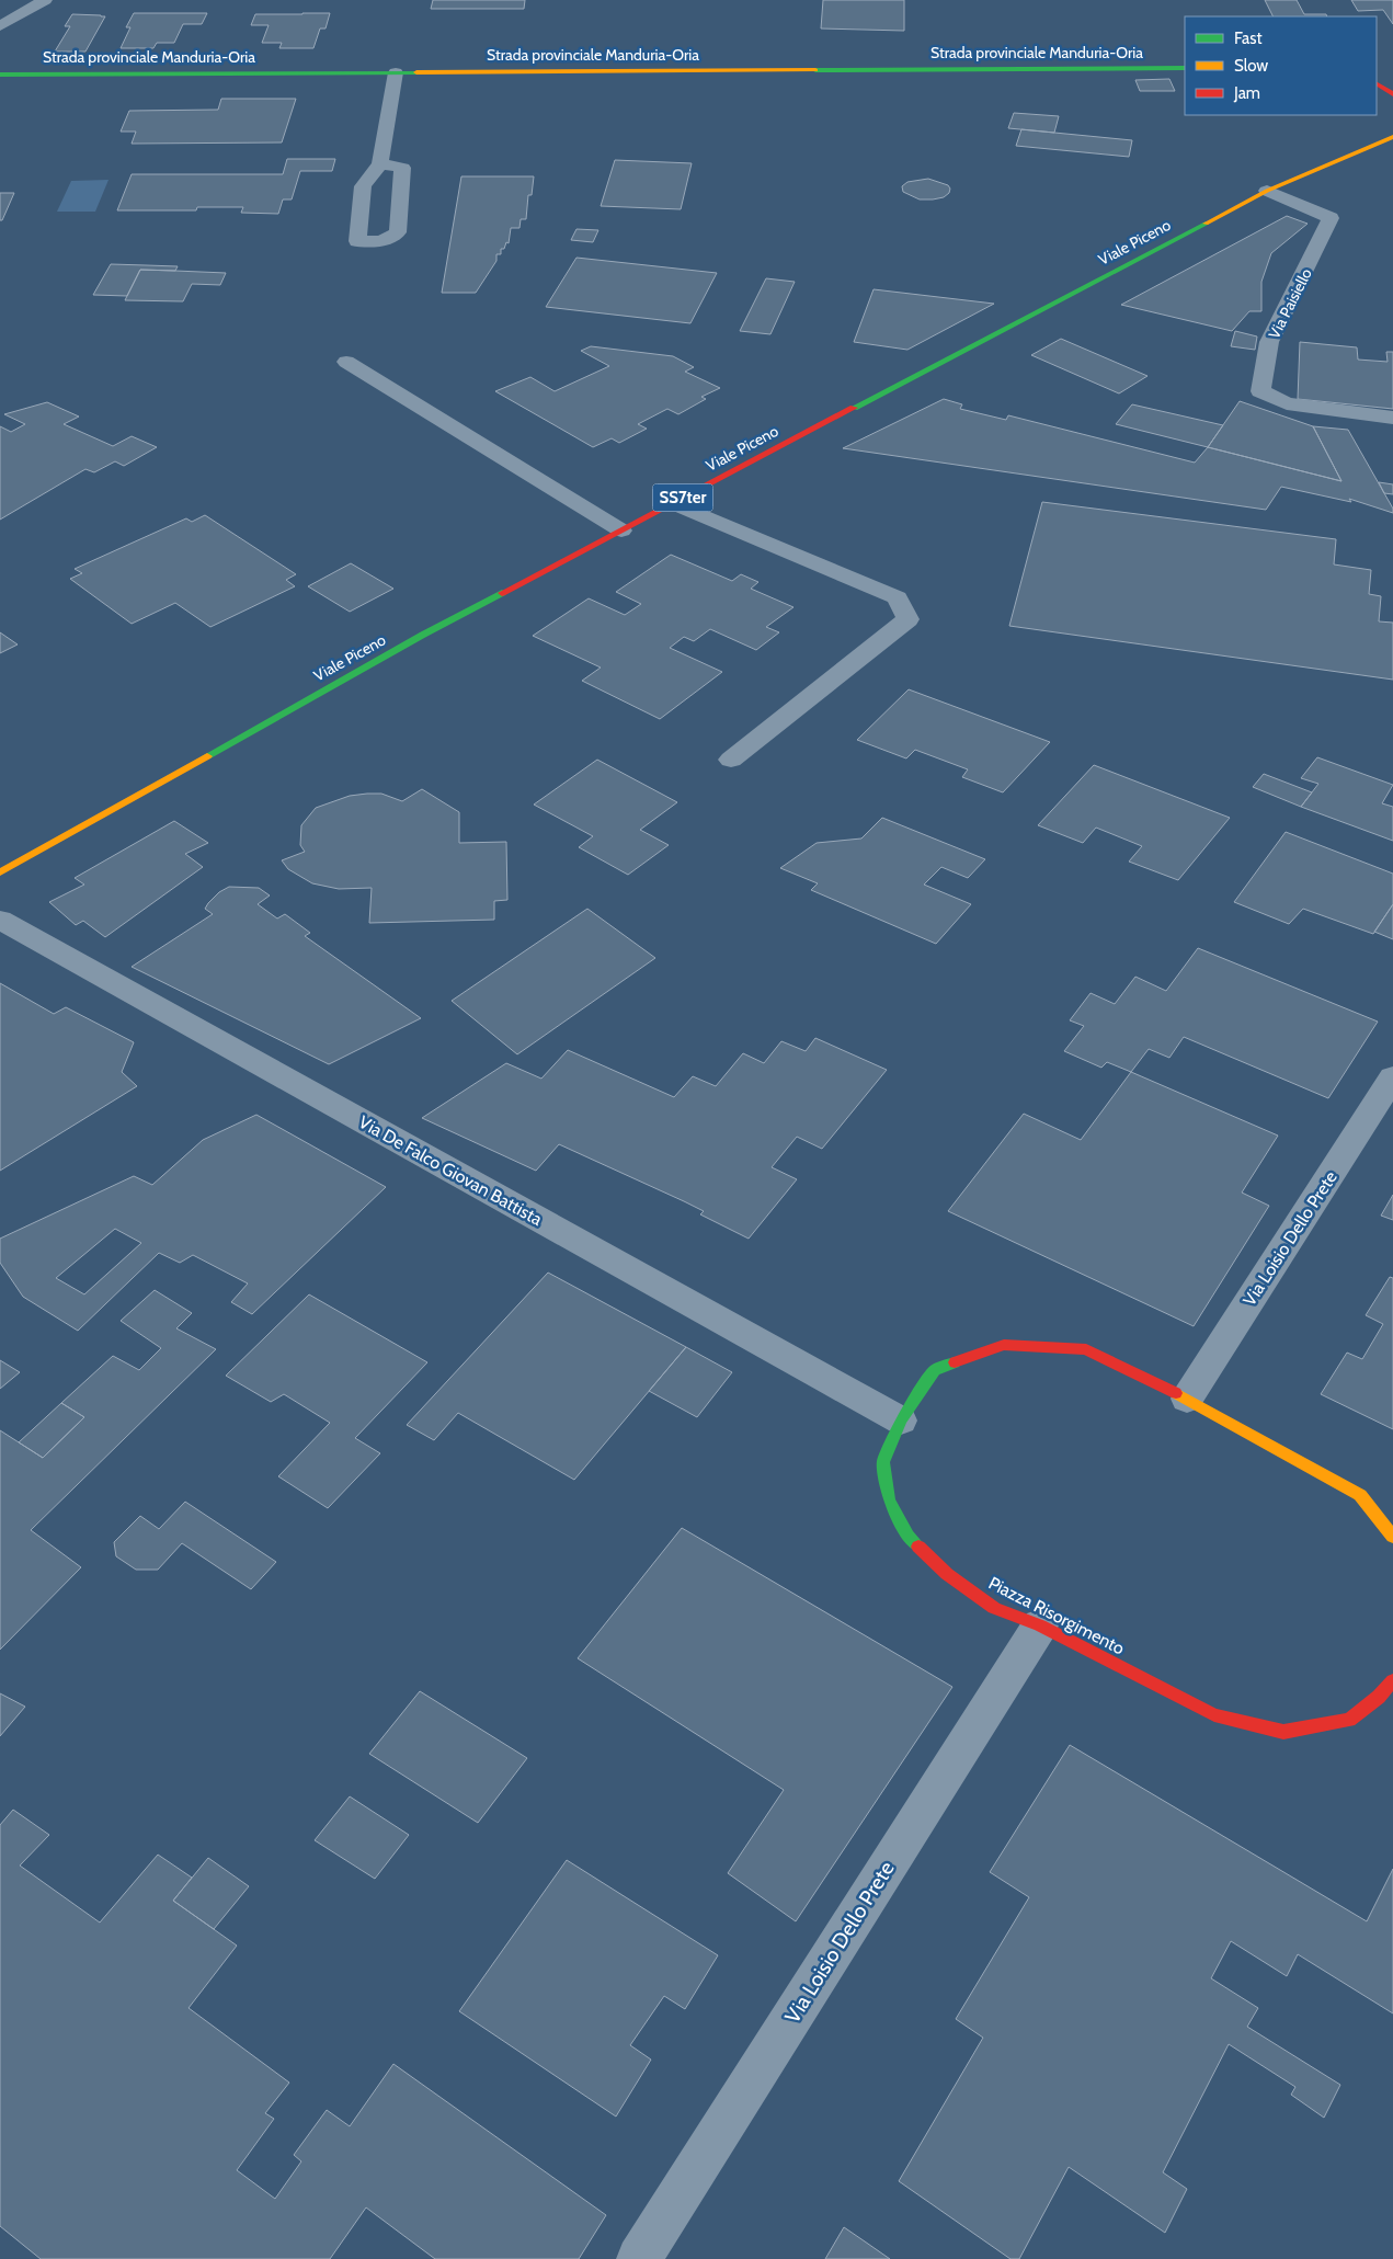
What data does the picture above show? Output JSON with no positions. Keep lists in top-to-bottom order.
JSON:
{
  "streets": {
    "street": [
      "Strada provinciale Manduria-Oria",
      "Viale Piceno",
      "Via Paisiello",
      "SS7ter",
      "Via De Falco Giovan Battista",
      "Via Loisio Dello Prete",
      "Piazza Risorgimento"
    ]
  },
  "crossings": [
    ["Viale Piceno", "Via Paisiello"],
    ["Via De Falco Giovan Battista", "Piazza Risorgimento"],
    ["Via Loisio Dello Prete", "Piazza Risorgimento"]
  ],
  "legend": ["Fast", "Slow", "Jam"]
}
